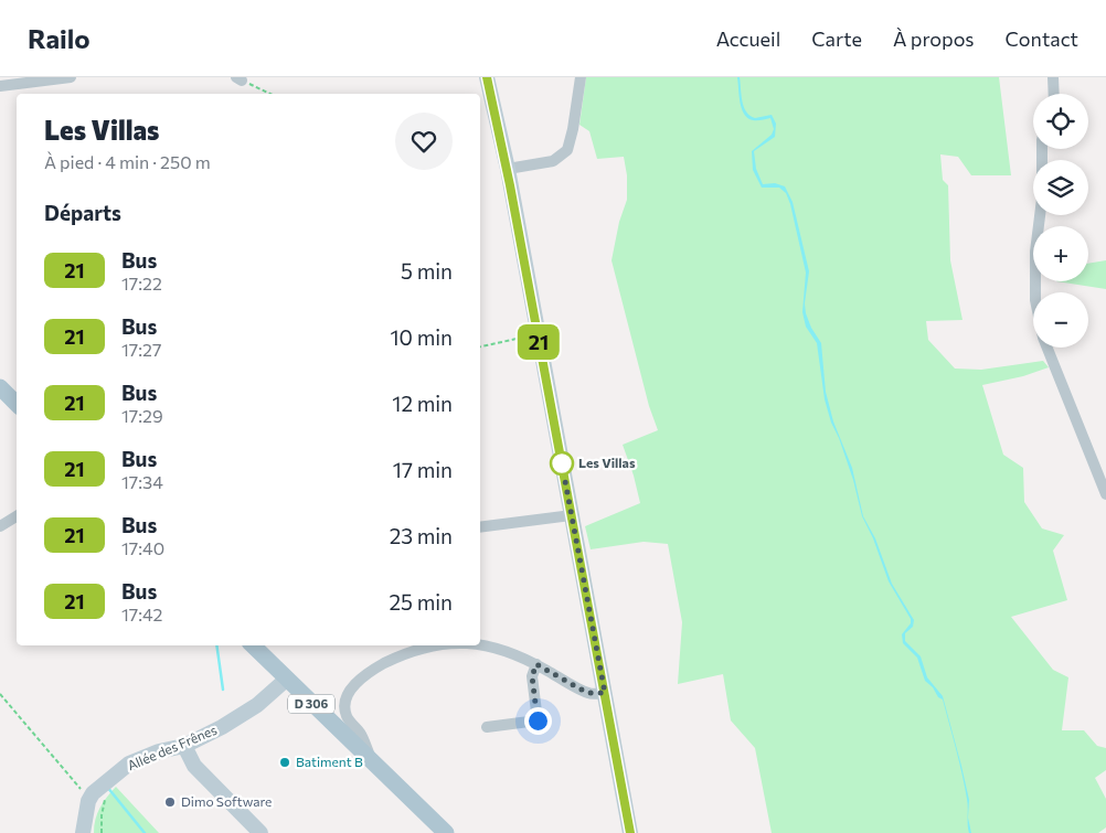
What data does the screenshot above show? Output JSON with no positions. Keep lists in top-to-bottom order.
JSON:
{
  "streets": {
    "main road": ["D 306", "Allée des Frênes"]
  },
  "crossings": [
    ["D 306", "Allée des Frênes"]
  ],
  "places": ["Les Villas", "Batiment B", "Dimo Software"],
  "lines": ["bus line 21"],
  "page": {
    "header": "Railo",
    "nav": [
      "Accueil",
      "Carte",
      "À propos",
      "Contact"
    ],
    "on_map": "21",
    "map_buttons": ["+", "−"],
    "heading": [
      ["Les Villas", "À pied · 4 min · 250 m"],
      "Départs"
    ],
    "list": [
      {
        "mark": "21",
        "name": "Bus",
        "note": "17:22",
        "value": "5 min"
      },
      {
        "mark": "21",
        "name": "Bus",
        "note": "17:27",
        "value": "10 min"
      },
      {
        "mark": "21",
        "name": "Bus",
        "note": "17:29",
        "value": "12 min"
      },
      {
        "mark": "21",
        "name": "Bus",
        "note": "17:34",
        "value": "17 min"
      },
      {
        "mark": "21",
        "name": "Bus",
        "note": "17:40",
        "value": "23 min"
      },
      {
        "mark": "21",
        "name": "Bus",
        "note": "17:42",
        "value": "25 min"
      }
    ]
  }
}
